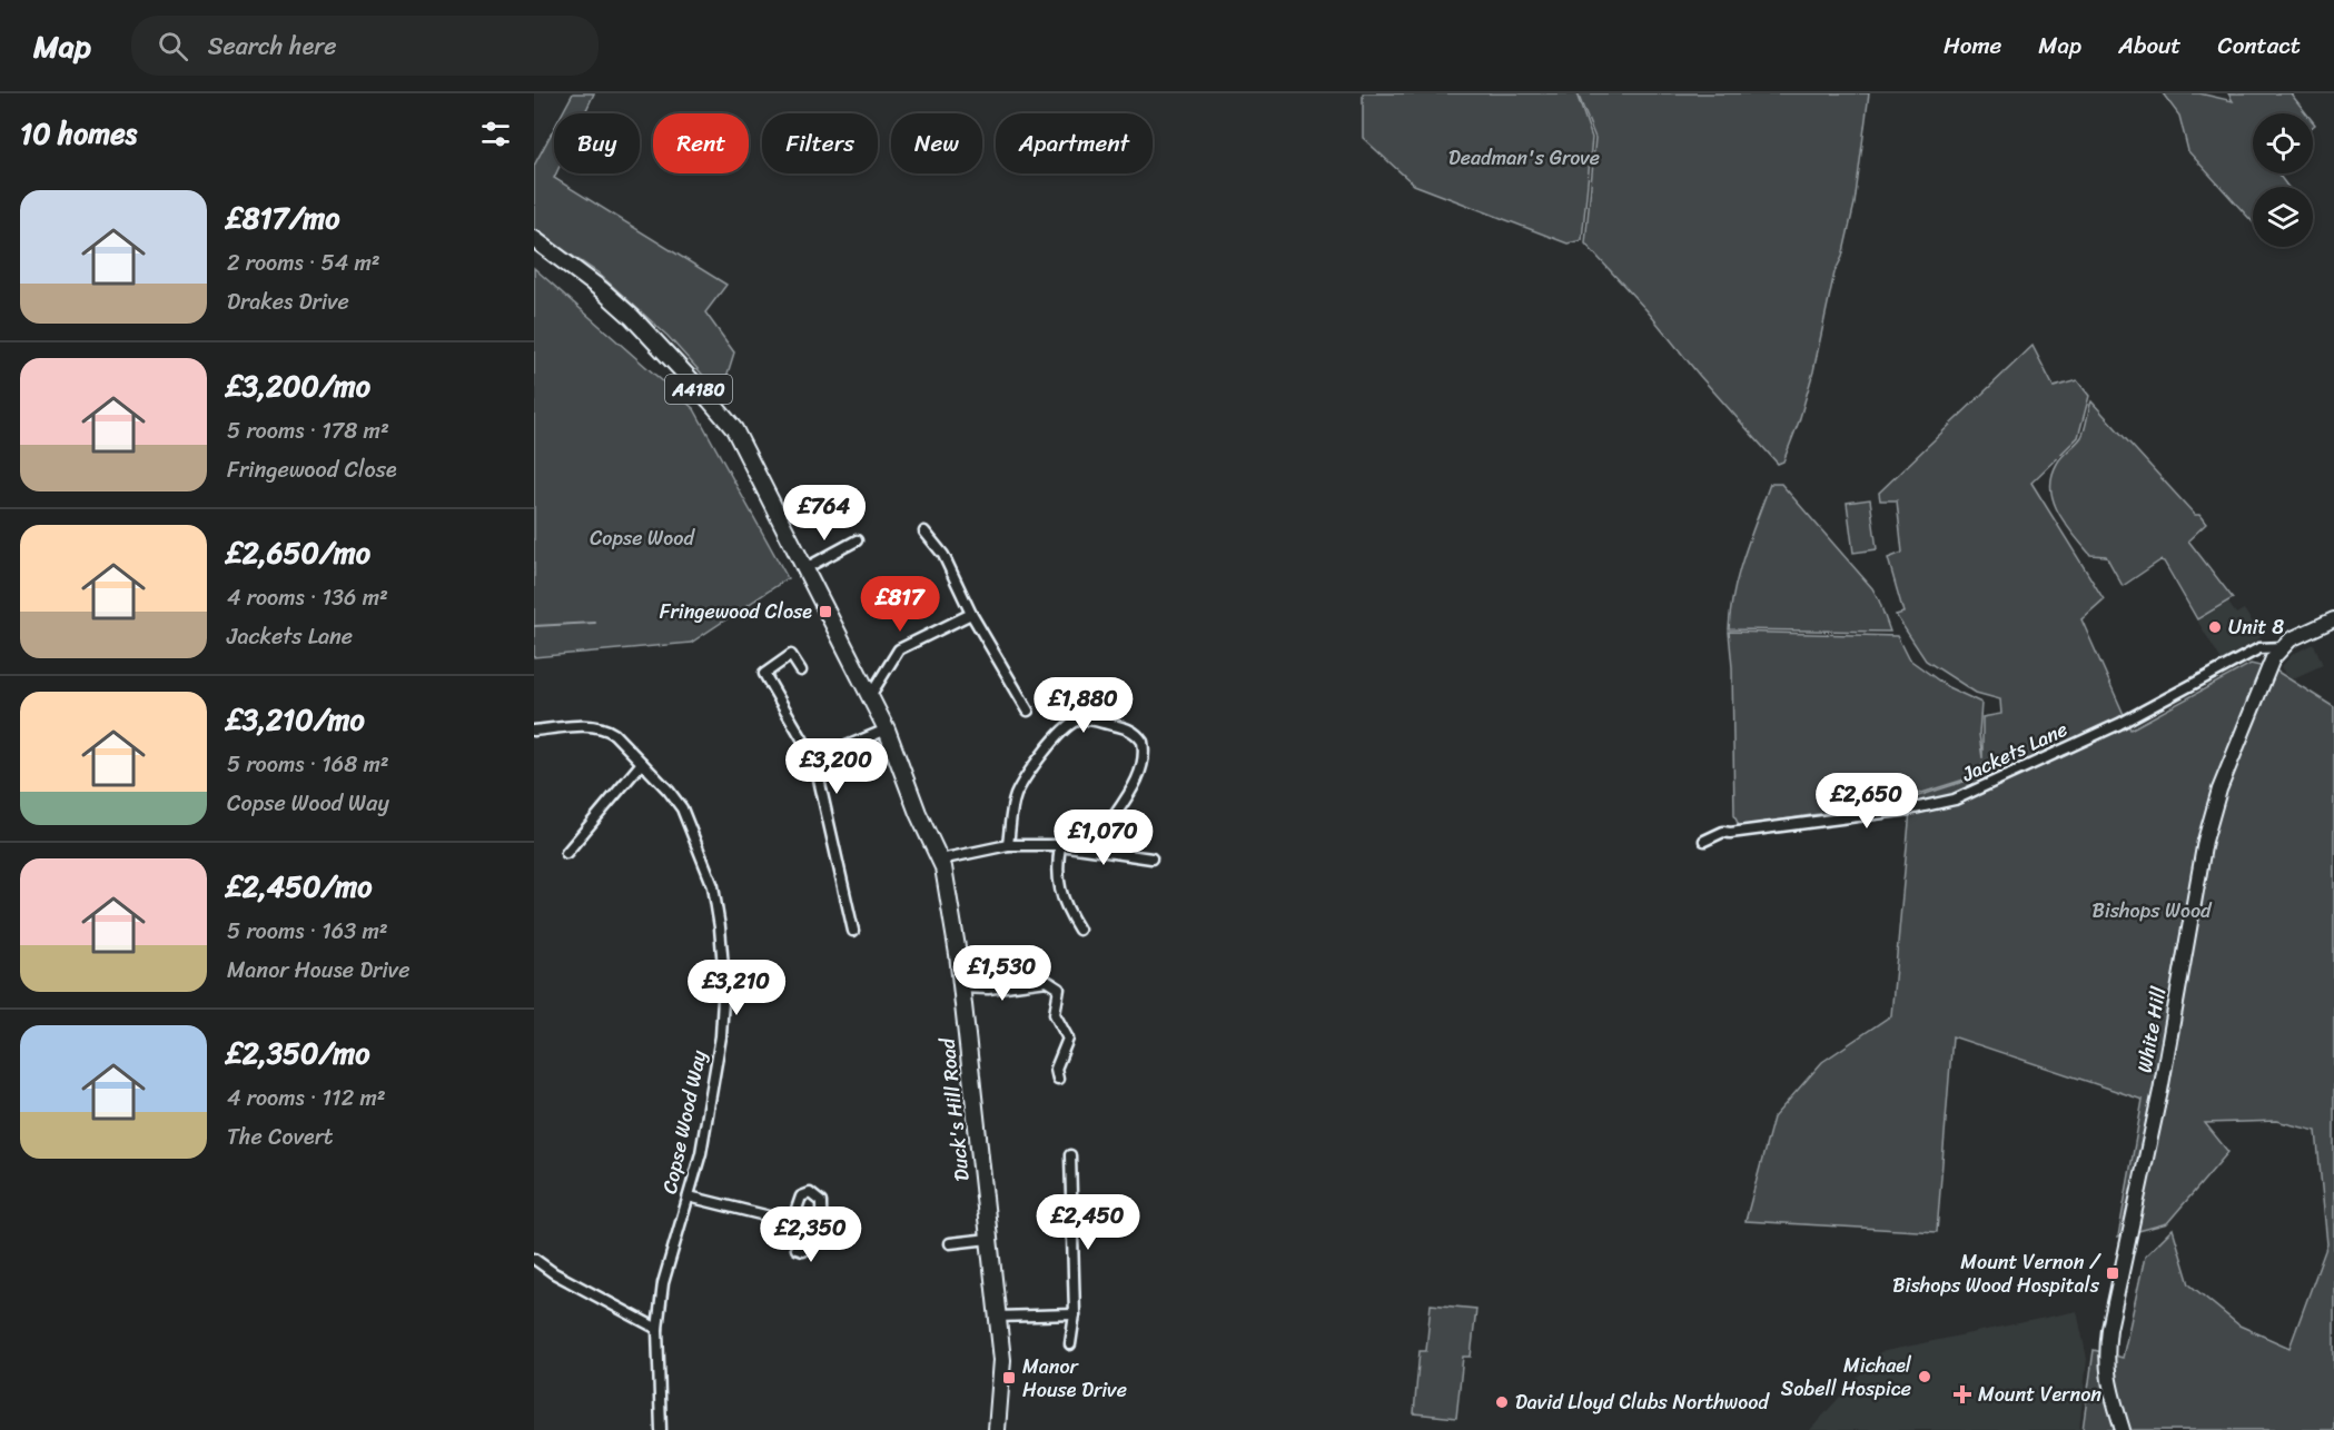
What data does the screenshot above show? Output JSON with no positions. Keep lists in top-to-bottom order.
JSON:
{
  "streets": {
    "main road": ["A4180", "Duck's Hill Road"],
    "street": ["Jackets Lane", "White Hill", "Copse Wood Way"]
  },
  "crossings": [
    ["Jackets Lane", "White Hill"]
  ],
  "parks": ["Deadman's Grove", "Copse Wood", "Bishops Wood"],
  "places": {
    "transit": ["Fringewood Close", "Mount Vernon / Bishops Wood Hospitals", "Manor House Drive"],
    "other": ["Unit 8", "Michael Sobell Hospice", "David Lloyd Clubs Northwood"],
    "health": ["Mount Vernon"]
  },
  "page": {
    "header": "Map",
    "search": "Search here",
    "nav": [
      "Home",
      "Map",
      "About",
      "Contact"
    ],
    "heading": "10 homes",
    "chip": [
      "Buy",
      "Rent",
      "Filters",
      "New",
      "Apartment"
    ],
    "list": [
      {
        "name": "£817/mo",
        "note": "2 rooms · 54 m² · Drakes Drive"
      },
      {
        "name": "£3,200/mo",
        "note": "5 rooms · 178 m² · Fringewood Close"
      },
      {
        "name": "£2,650/mo",
        "note": "4 rooms · 136 m² · Jackets Lane"
      },
      {
        "name": "£3,210/mo",
        "note": "5 rooms · 168 m² · Copse Wood Way"
      },
      {
        "name": "£2,450/mo",
        "note": "5 rooms · 163 m² · Manor House Drive"
      },
      {
        "name": "£2,350/mo",
        "note": "4 rooms · 112 m² · The Covert"
      }
    ],
    "price": [
      "£764",
      "£817",
      "£1,880",
      "£3,200",
      "£2,650",
      "£1,070",
      "£1,530",
      "£3,210",
      "£2,450",
      "£2,350"
    ]
  }
}
